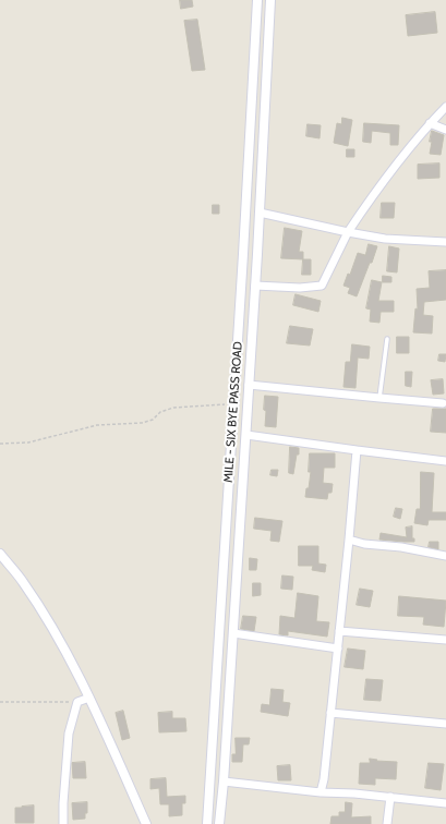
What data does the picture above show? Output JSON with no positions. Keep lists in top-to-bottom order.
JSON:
{
  "streets": {
    "street": ["MILE - SIX BYE PASS ROAD"]
  }
}
